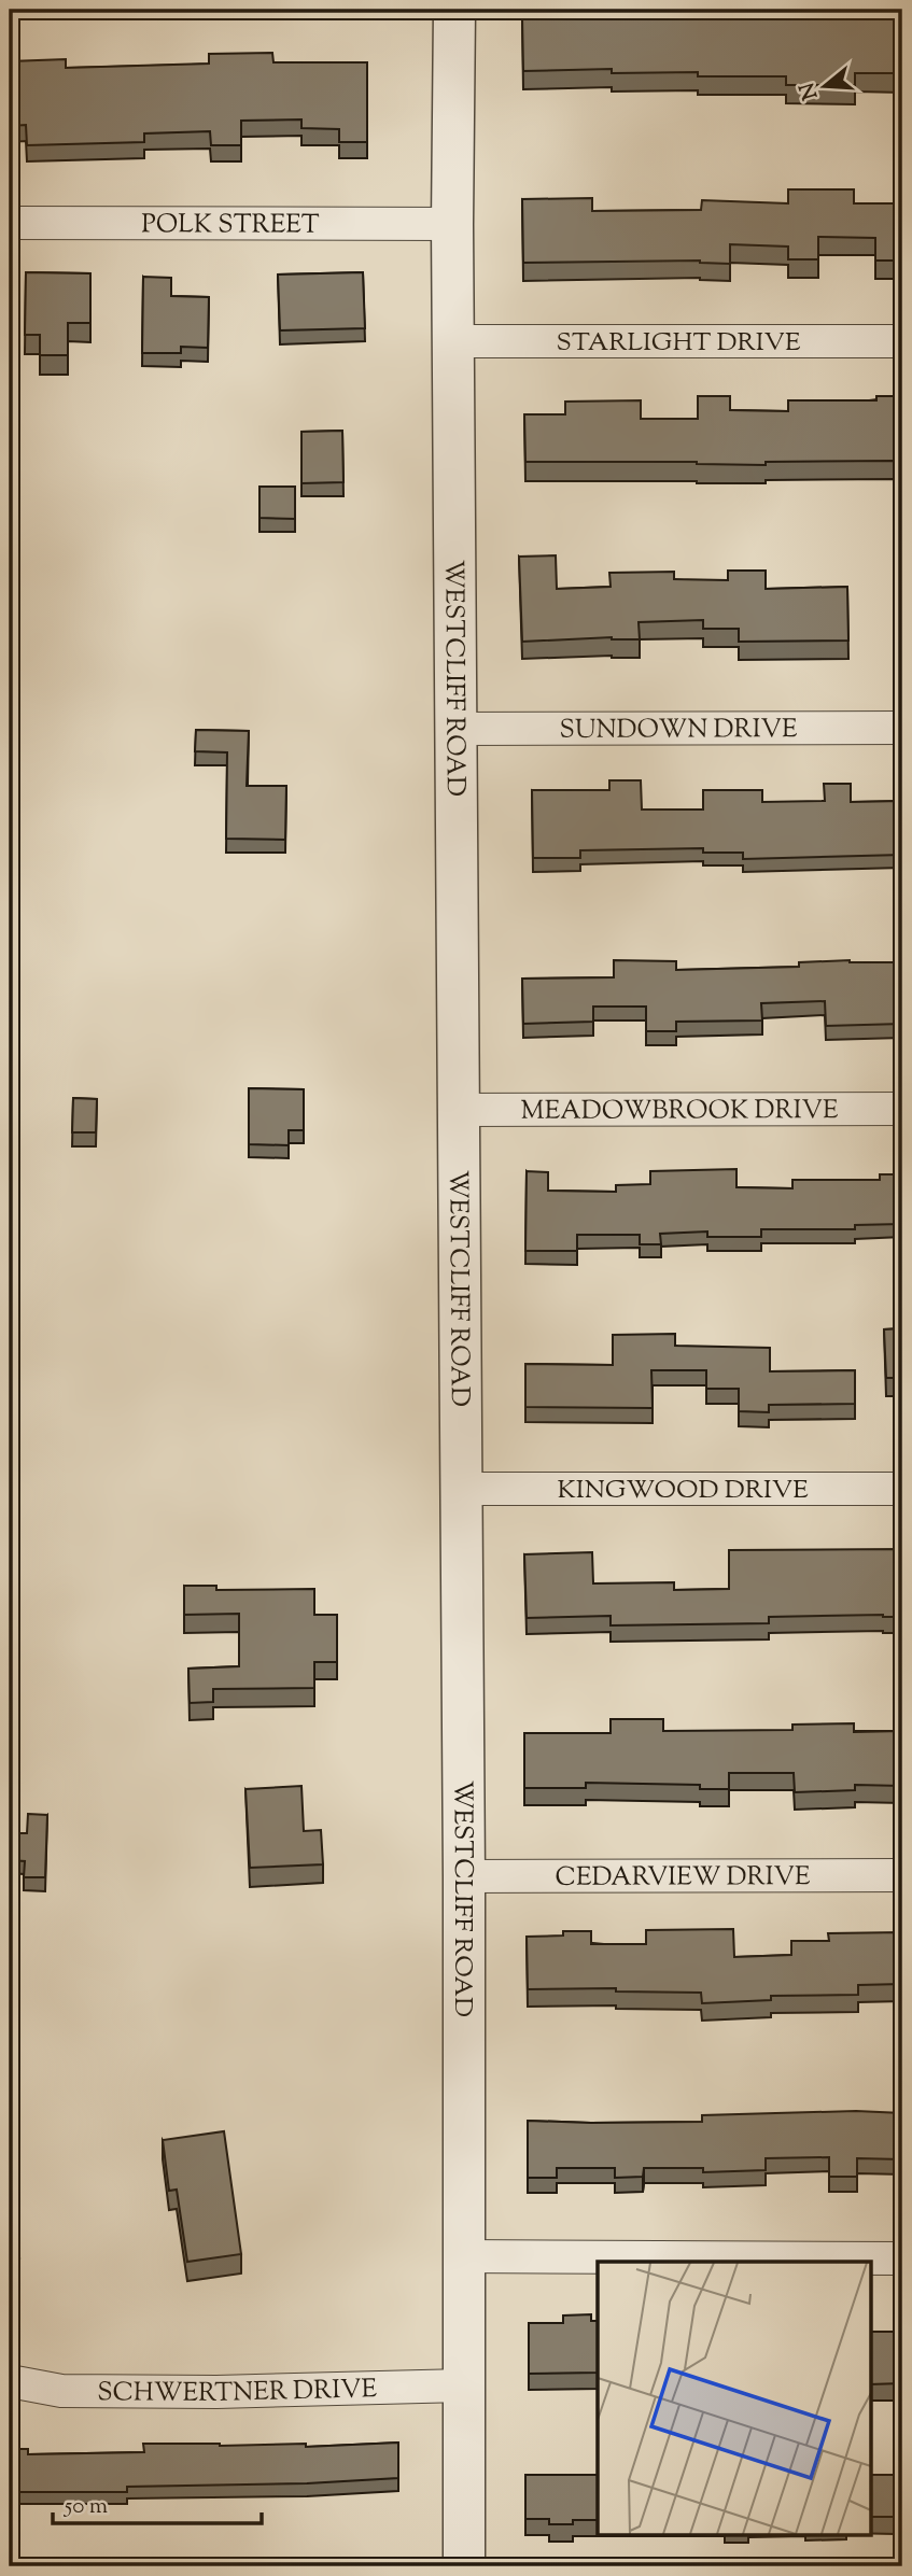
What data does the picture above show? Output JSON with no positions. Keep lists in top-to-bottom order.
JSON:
{
  "streets": {
    "street": [
      "POLK STREET",
      "STARLIGHT DRIVE",
      "WESTCLIFF ROAD",
      "SUNDOWN DRIVE",
      "MEADOWBROOK DRIVE",
      "KINGWOOD DRIVE",
      "CEDARVIEW DRIVE",
      "SCHWERTNER DRIVE"
    ]
  },
  "crossings": [
    ["POLK STREET", "WESTCLIFF ROAD"],
    ["STARLIGHT DRIVE", "WESTCLIFF ROAD"],
    ["WESTCLIFF ROAD", "SUNDOWN DRIVE"],
    ["WESTCLIFF ROAD", "MEADOWBROOK DRIVE"],
    ["WESTCLIFF ROAD", "KINGWOOD DRIVE"],
    ["WESTCLIFF ROAD", "CEDARVIEW DRIVE"],
    ["WESTCLIFF ROAD", "SCHWERTNER DRIVE"]
  ],
  "scale_bar": "50 m",
  "north": "left"
}
